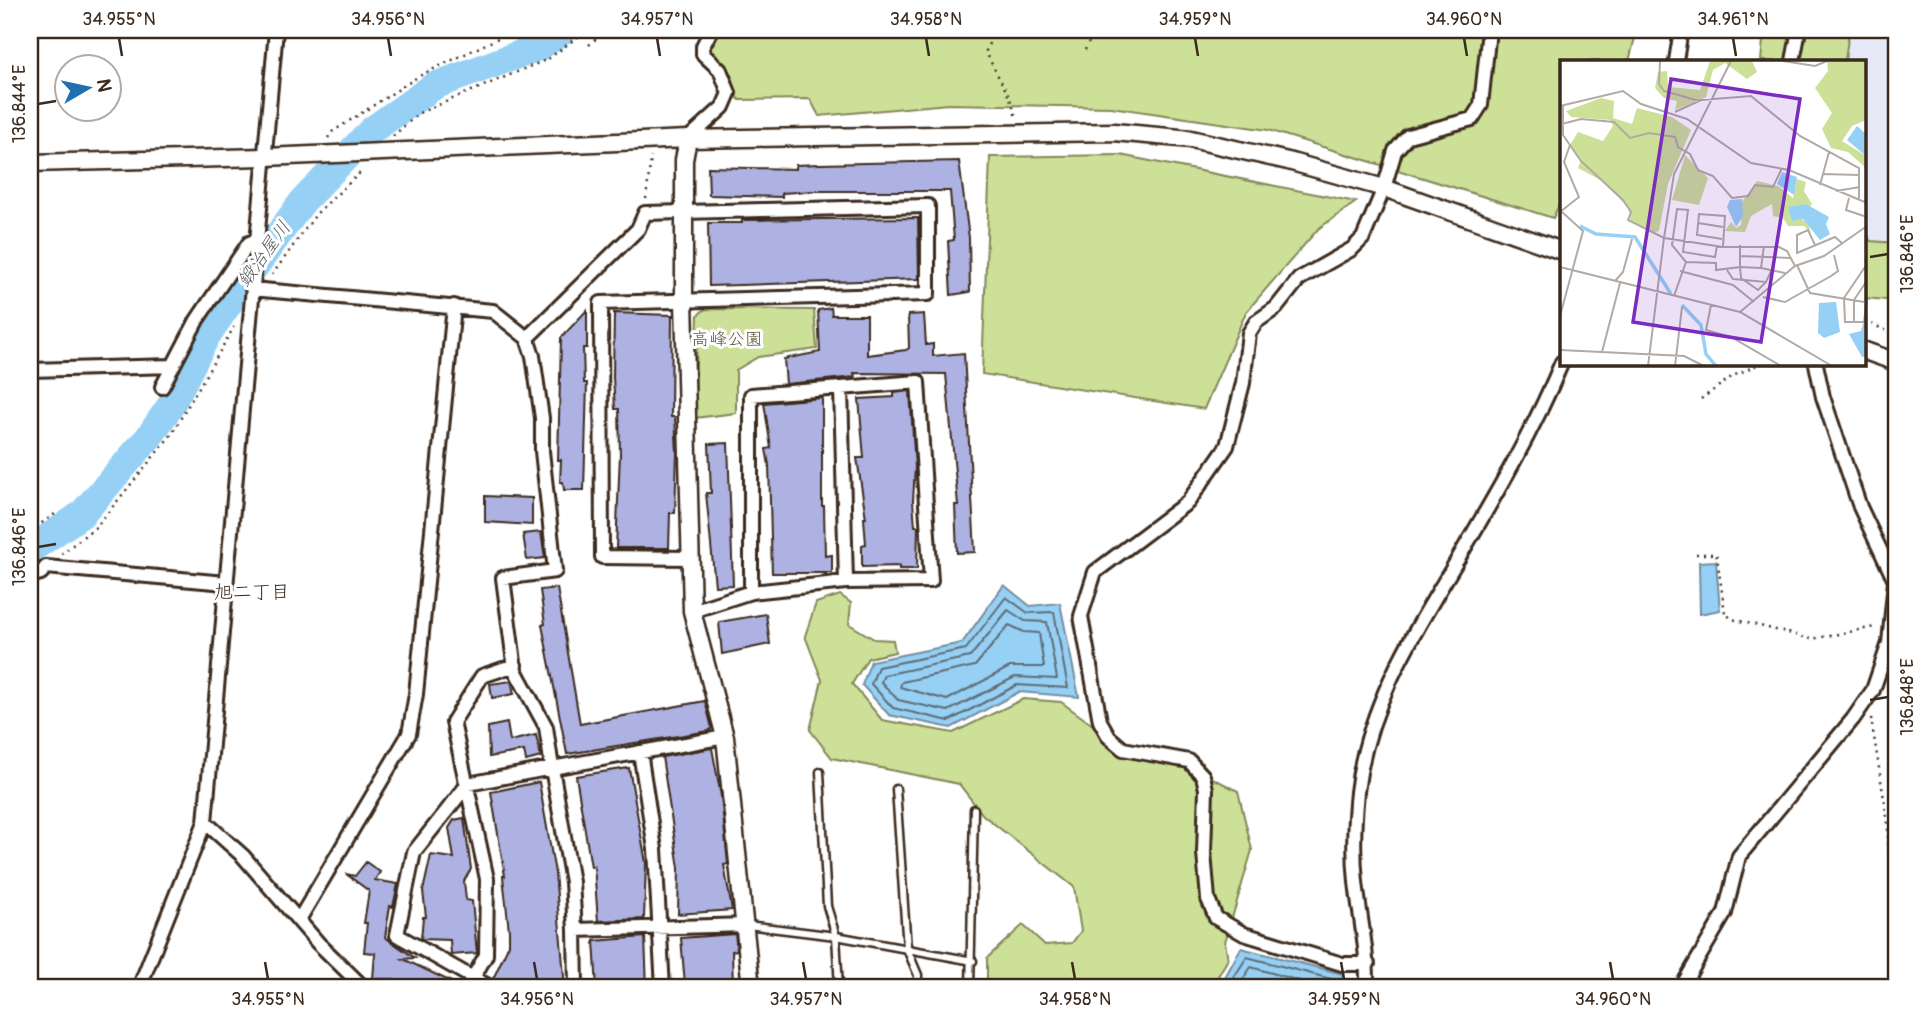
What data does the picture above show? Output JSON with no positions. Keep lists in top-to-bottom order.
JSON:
{
  "districts": ["旭二丁目"],
  "water": ["鍛治屋川"],
  "parks": ["高峰公園"],
  "north": "right",
  "coordinates": [
    "34.955°N",
    "34.956°N",
    "34.957°N",
    "34.958°N",
    "34.959°N",
    "34.960°N",
    "34.961°N",
    "136.844°E",
    "136.846°E",
    "136.848°E"
  ]
}
